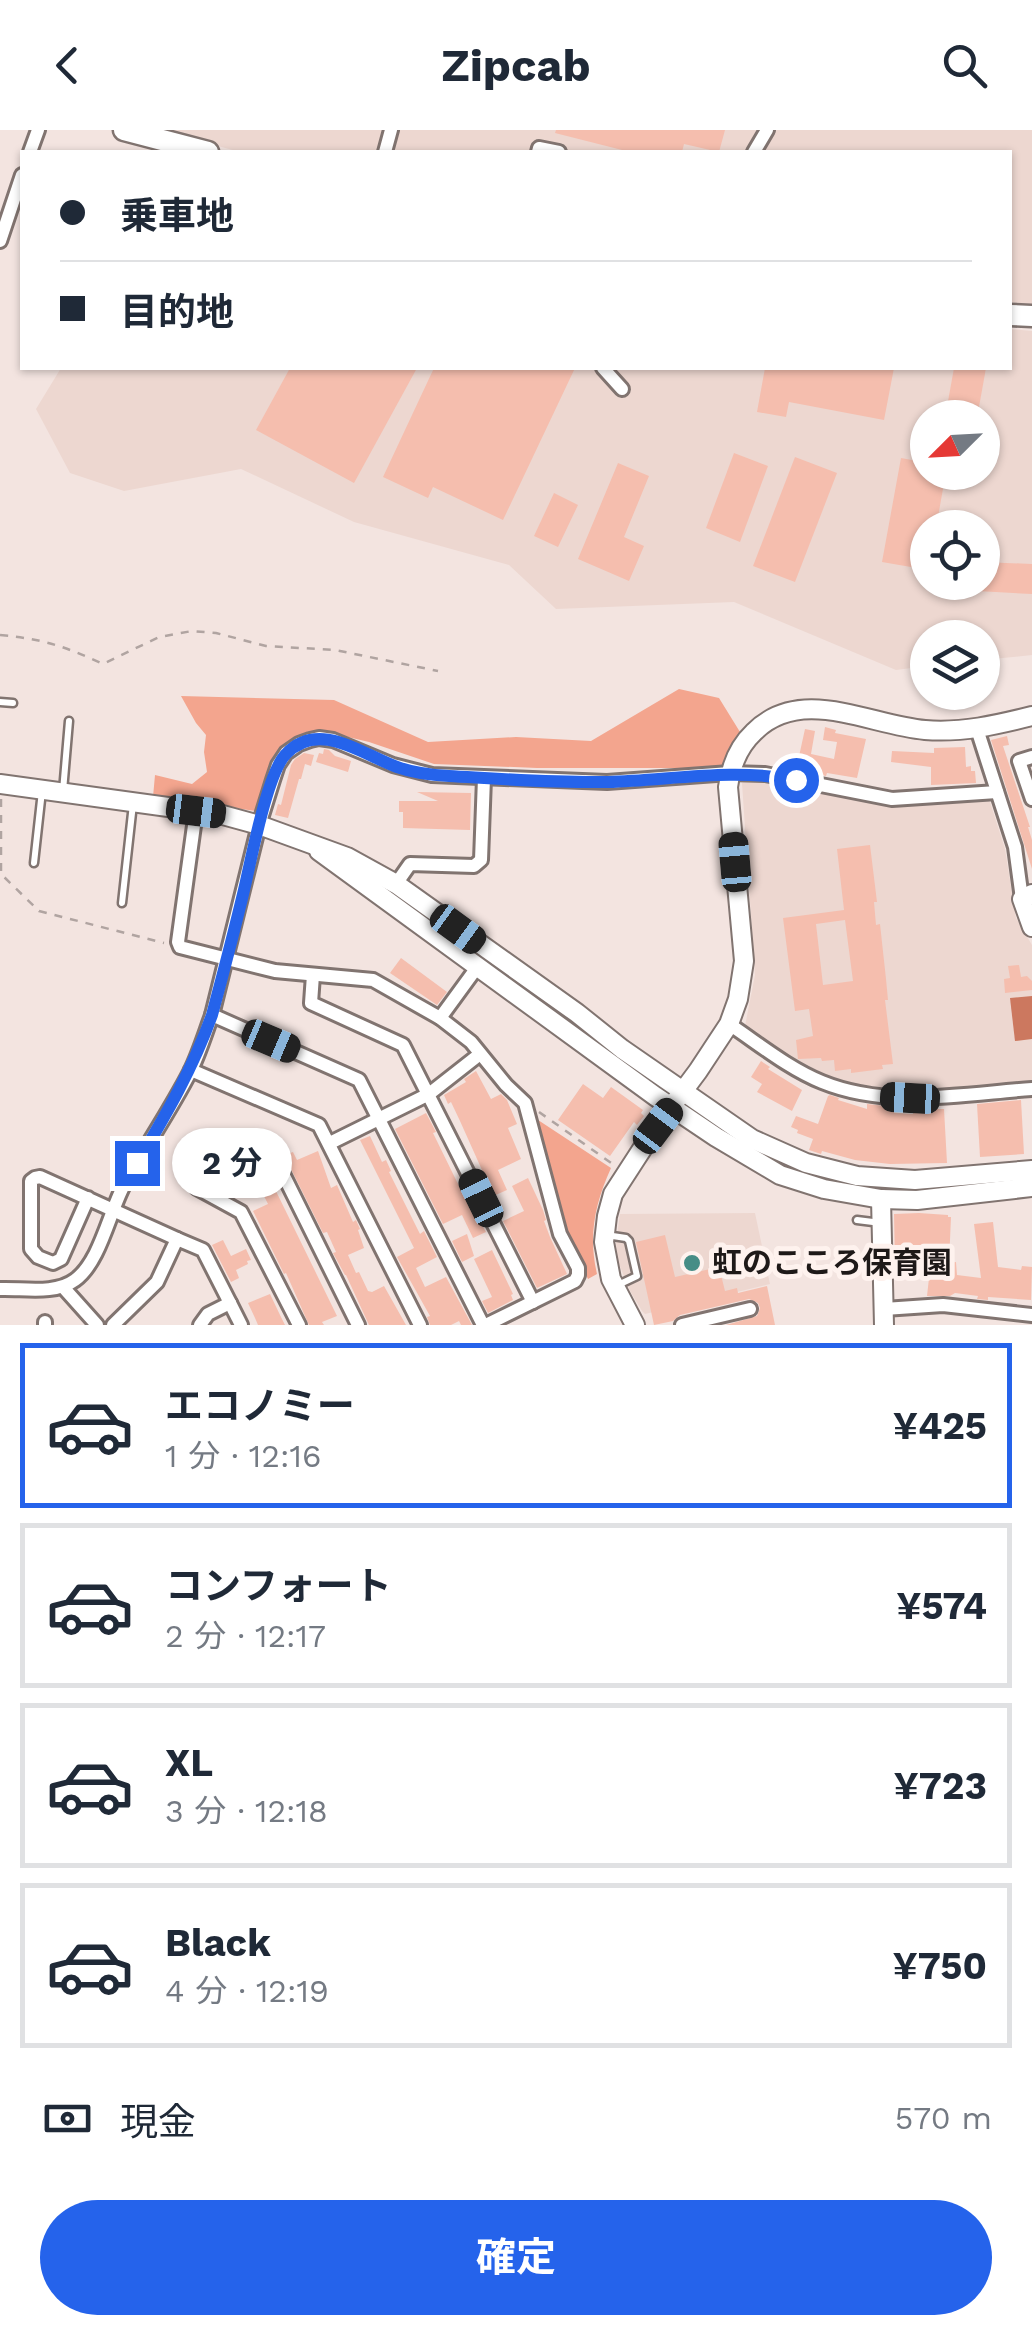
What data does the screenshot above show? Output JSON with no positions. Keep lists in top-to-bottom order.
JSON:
{
  "places": ["虹のこころ保育園"],
  "north": "bottom left",
  "page": {
    "header": "Zipcab",
    "banner": ["乗車地", "目的地"],
    "bubble": "2 分",
    "list": [
      {
        "name": "エコノミー",
        "note": "1 分 · 12:16",
        "value": "¥425"
      },
      {
        "name": "コンフォート",
        "note": "2 分 · 12:17",
        "value": "¥574"
      },
      {
        "name": "XL",
        "note": "3 分 · 12:18",
        "value": "¥723"
      },
      {
        "name": "Black",
        "note": "4 分 · 12:19",
        "value": "¥750"
      }
    ],
    "pay": ["現金", "570 m"],
    "buttons": "確定"
  }
}
